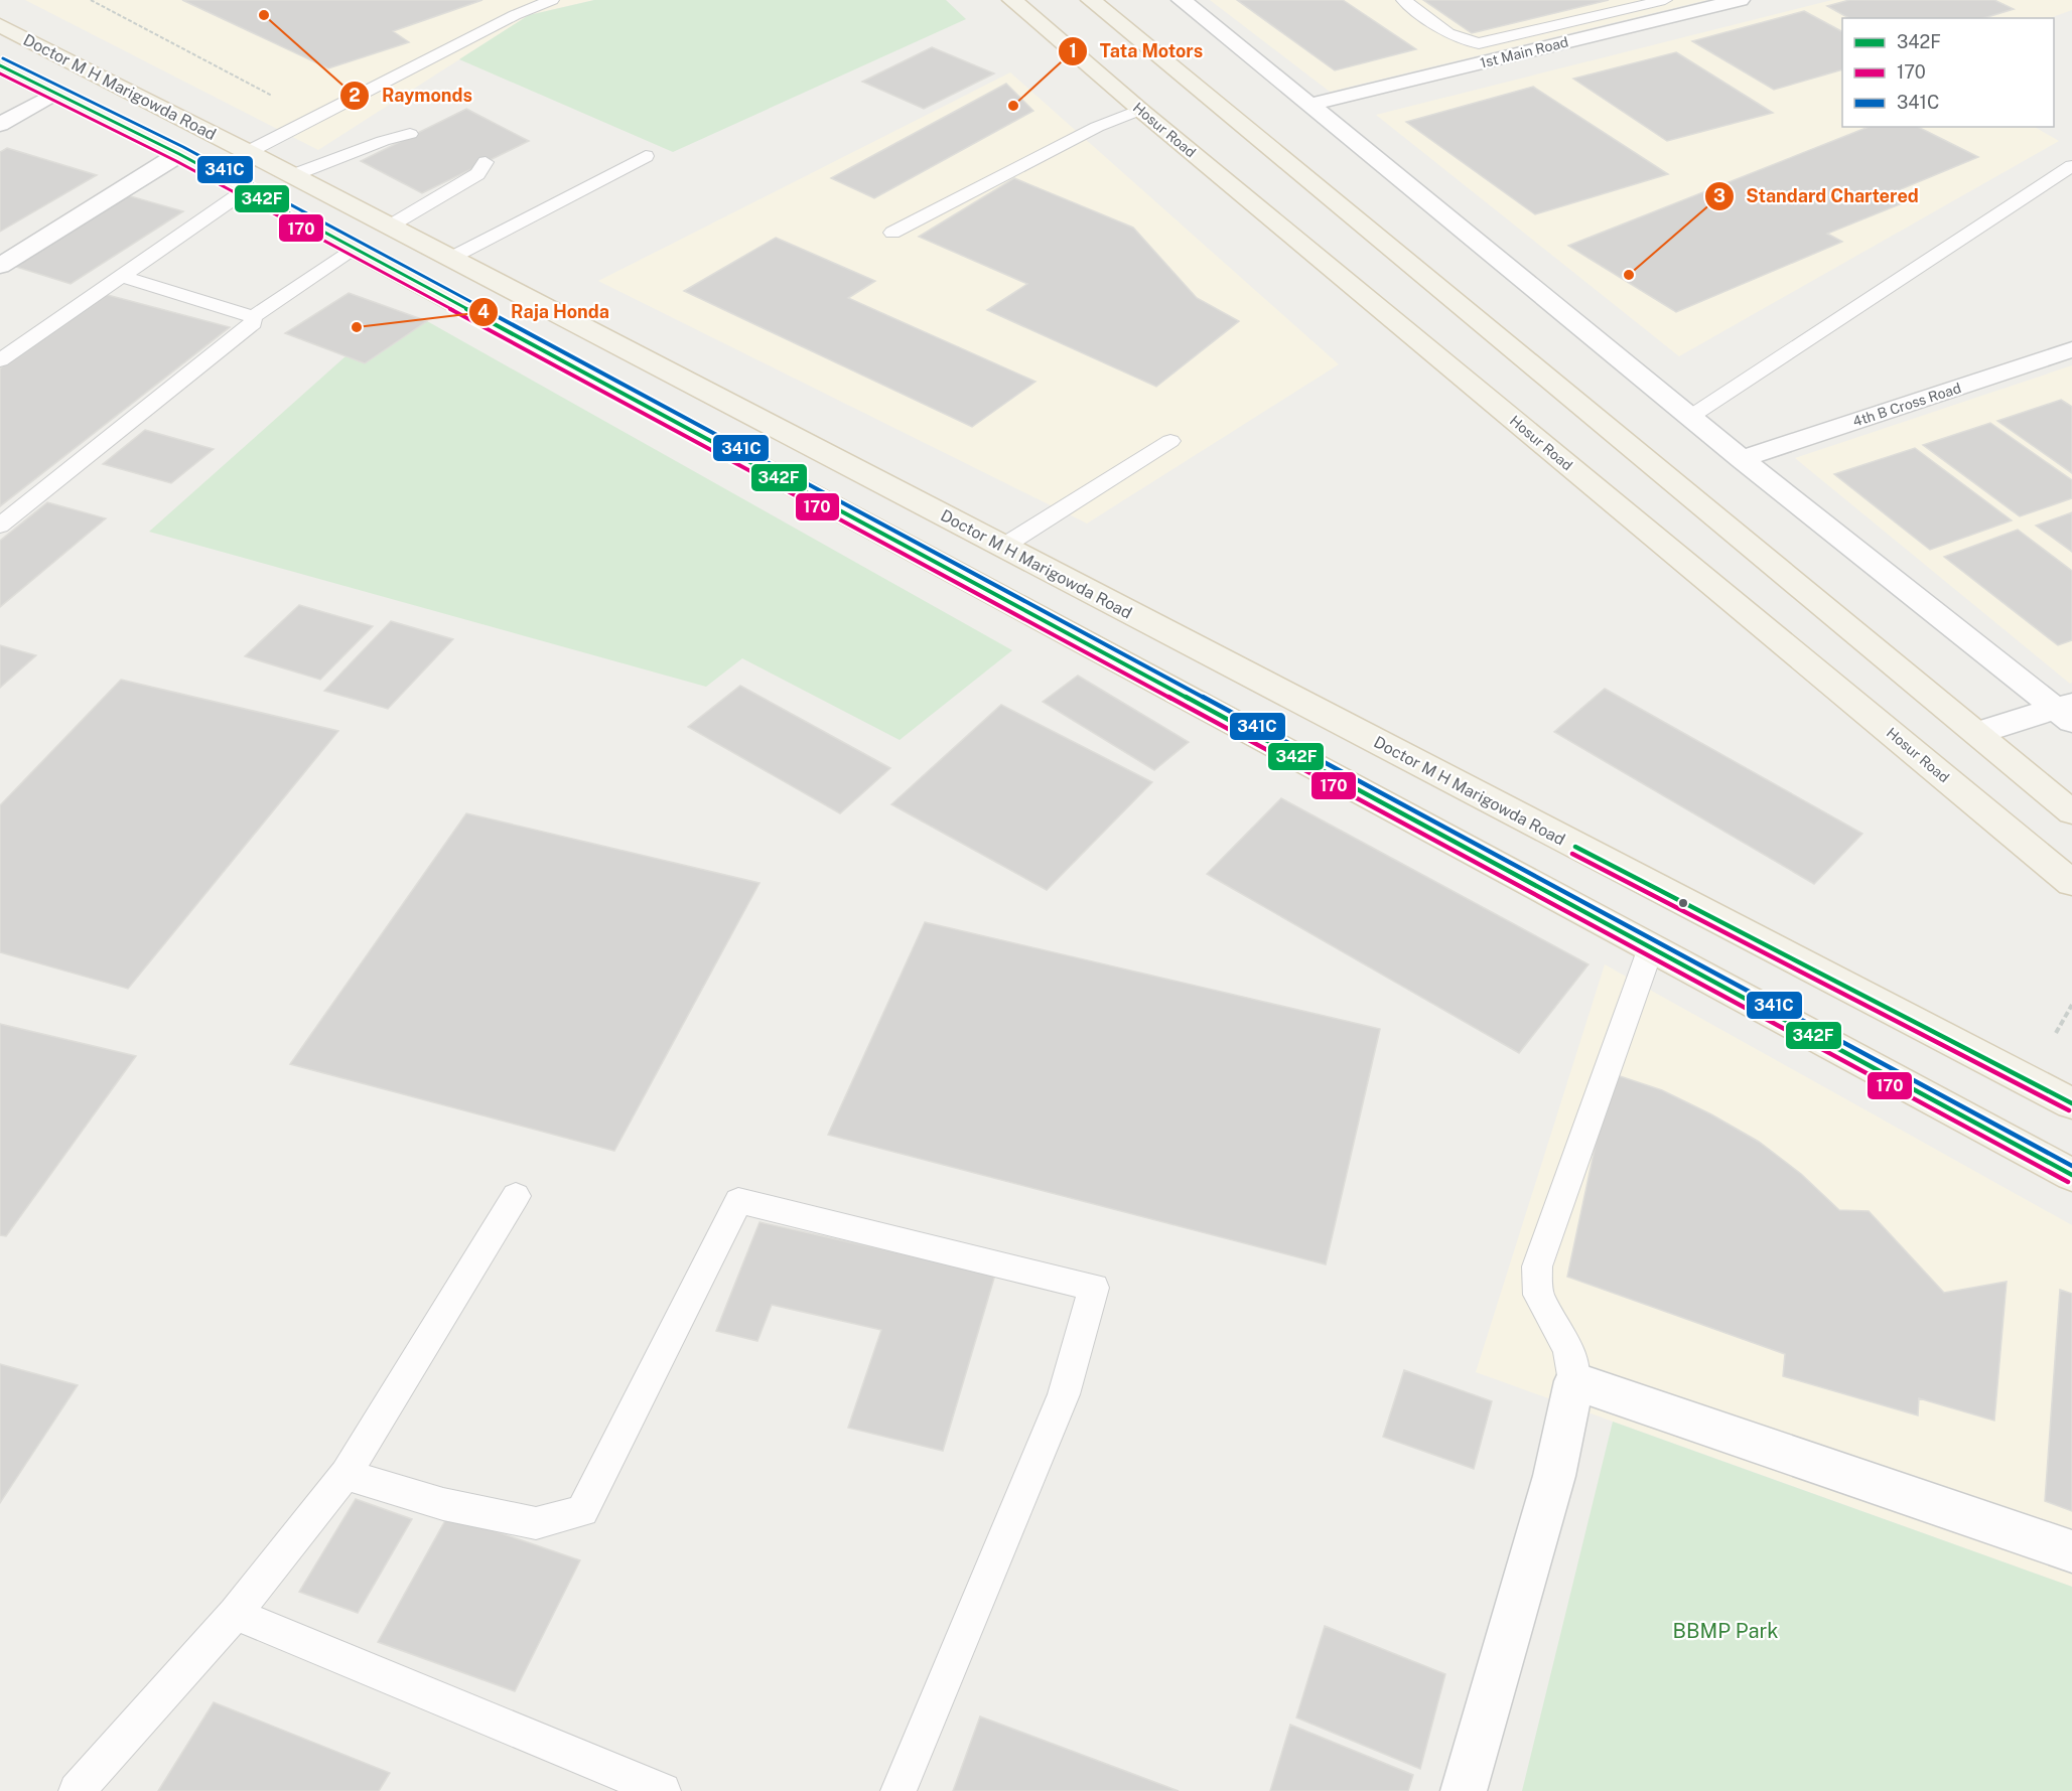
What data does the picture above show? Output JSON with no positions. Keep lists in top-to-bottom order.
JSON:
{
  "streets": {
    "main road": ["Doctor M H Marigowda Road", "Hosur Road"],
    "street": ["1st Main Road", "4th B Cross Road"]
  },
  "parks": ["BBMP Park"],
  "places": [
    "Raymonds",
    "Tata Motors",
    "Standard Chartered",
    "Raja Honda"
  ],
  "lines": ["transit line 341C", "transit line 342F", "transit line 170"],
  "legend": ["342F", "170", "341C"]
}
